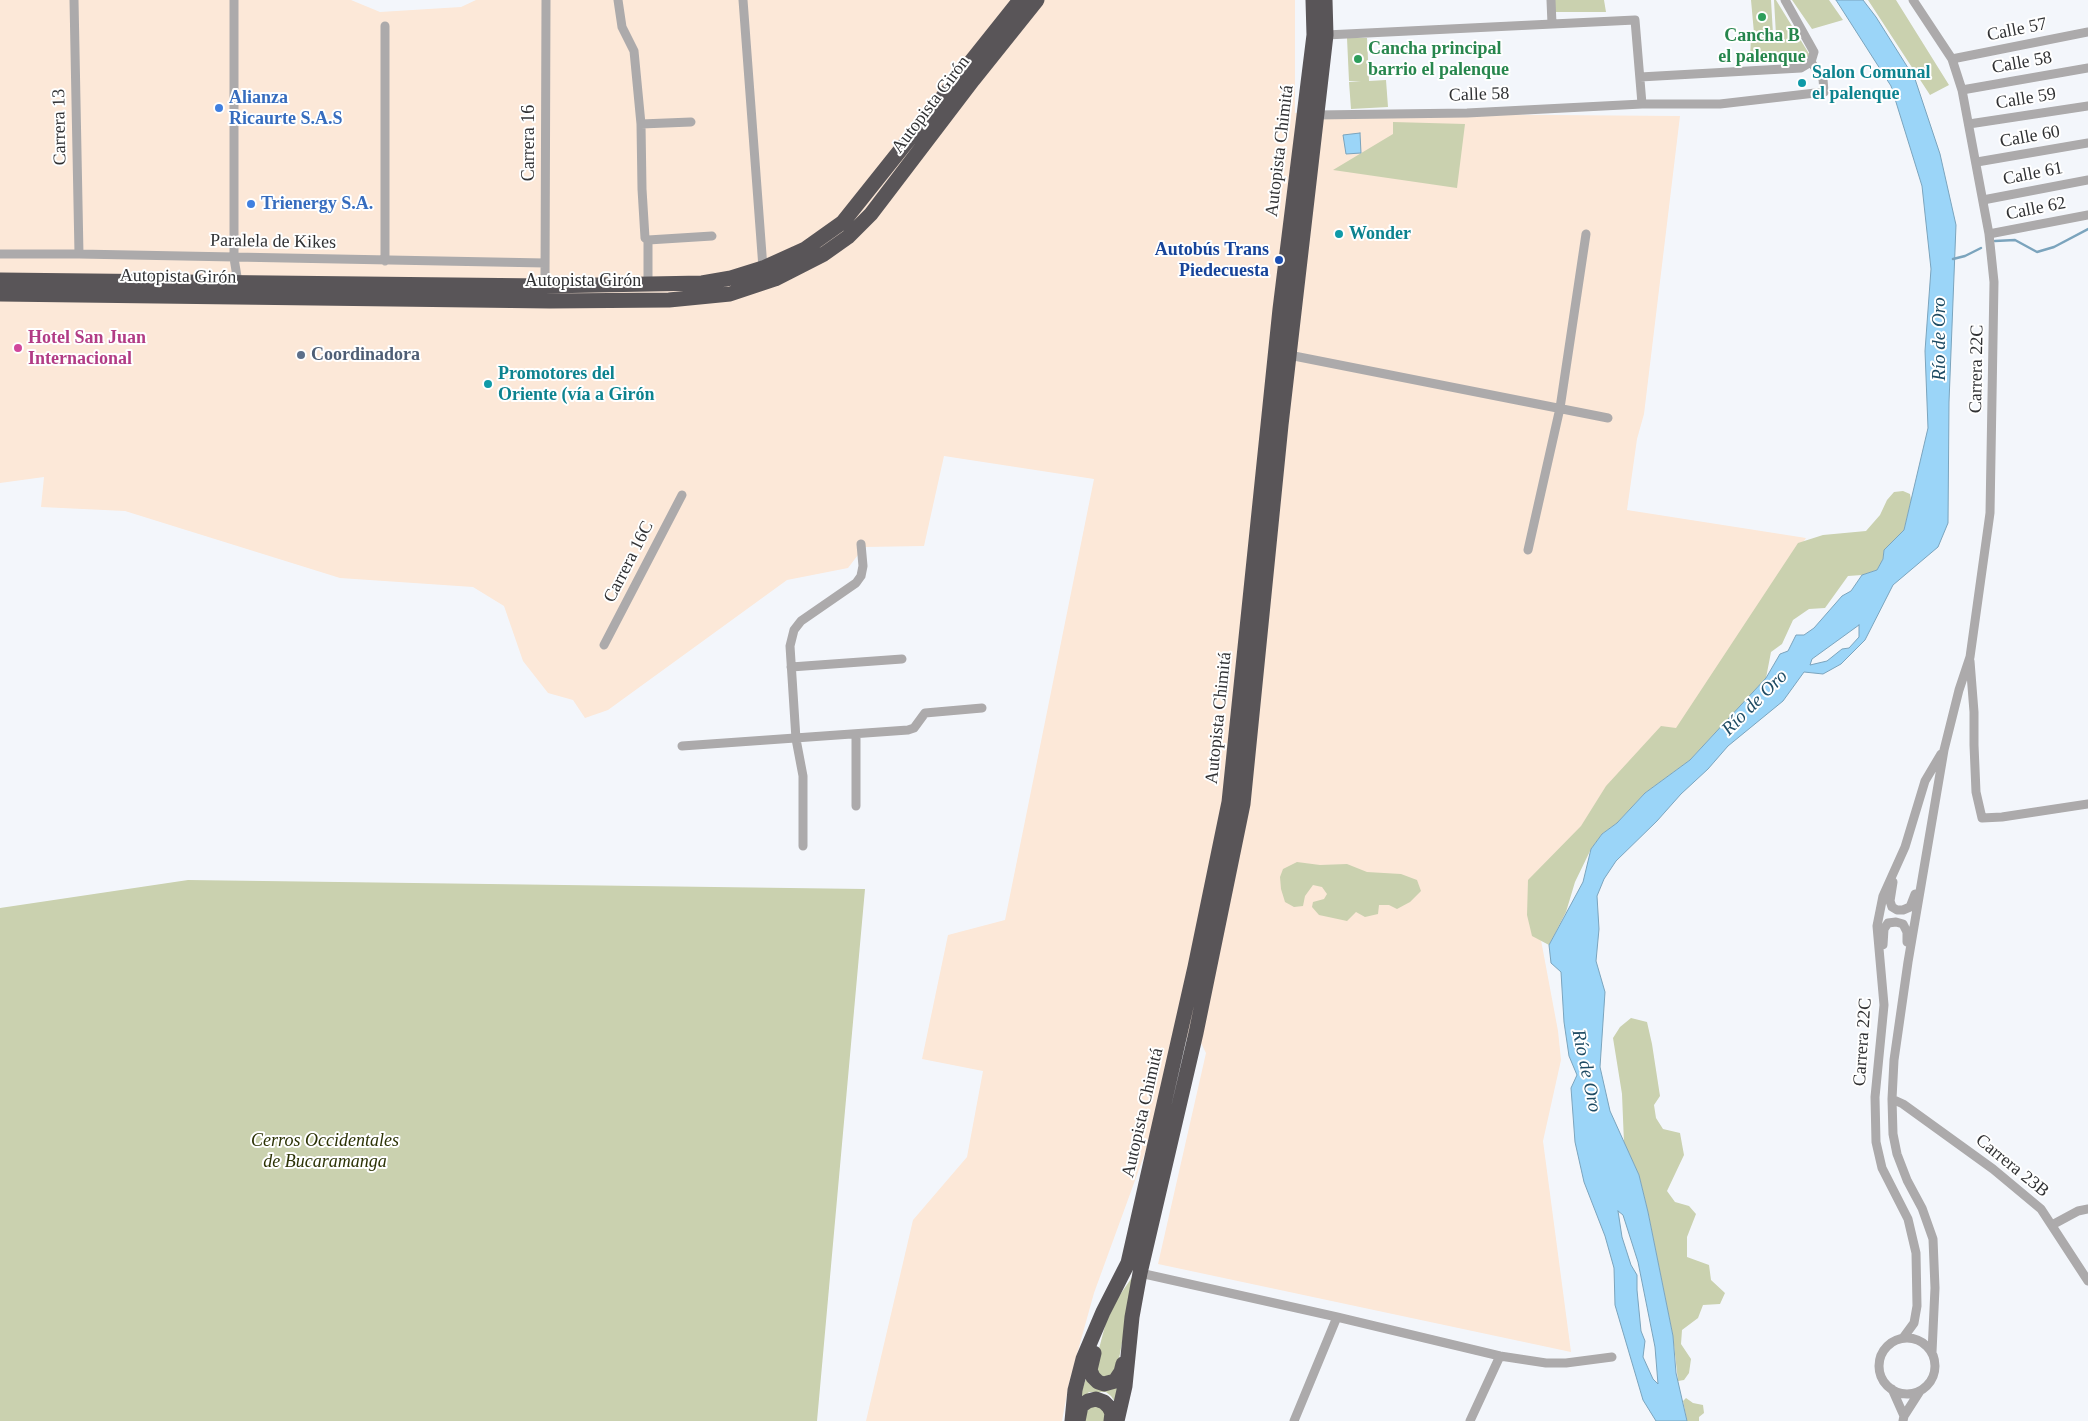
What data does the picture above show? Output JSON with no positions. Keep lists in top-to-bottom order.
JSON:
{
  "streets": {
    "highway": ["Autopista Girón", "Autopista Chimitá"],
    "street": [
      "Calle 57",
      "Calle 58",
      "Calle 59",
      "Carrera 13",
      "Calle 60",
      "Carrera 16",
      "Calle 61",
      "Calle 62",
      "Paralela de Kikes",
      "Carrera 22C",
      "Carrera 16C",
      "Carrera 23B"
    ]
  },
  "crossings": [
    ["Calle 57", "Carrera 22C"],
    ["Calle 58", "Autopista Chimitá"],
    ["Calle 58", "Carrera 22C"],
    ["Calle 59", "Carrera 22C"],
    ["Autopista Girón", "Carrera 16"],
    ["Carrera 13", "Paralela de Kikes"],
    ["Calle 60", "Carrera 22C"],
    ["Carrera 16", "Paralela de Kikes"],
    ["Calle 61", "Carrera 22C"],
    ["Calle 62", "Carrera 22C"],
    ["Carrera 22C", "Carrera 23B"]
  ],
  "water": ["Río de Oro"],
  "parks": ["Cerros Occidentales de Bucaramanga"],
  "places": [
    "Cancha B el palenque",
    "Cancha principal barrio el palenque",
    "Salon Comunal el palenque",
    "Alianza Ricaurte S.A.S",
    "Trienergy S.A.",
    "Wonder",
    "Autobús Trans Piedecuesta",
    "Hotel San Juan Internacional",
    "Coordinadora",
    "Promotores del Oriente (vía a Girón"
  ]
}
